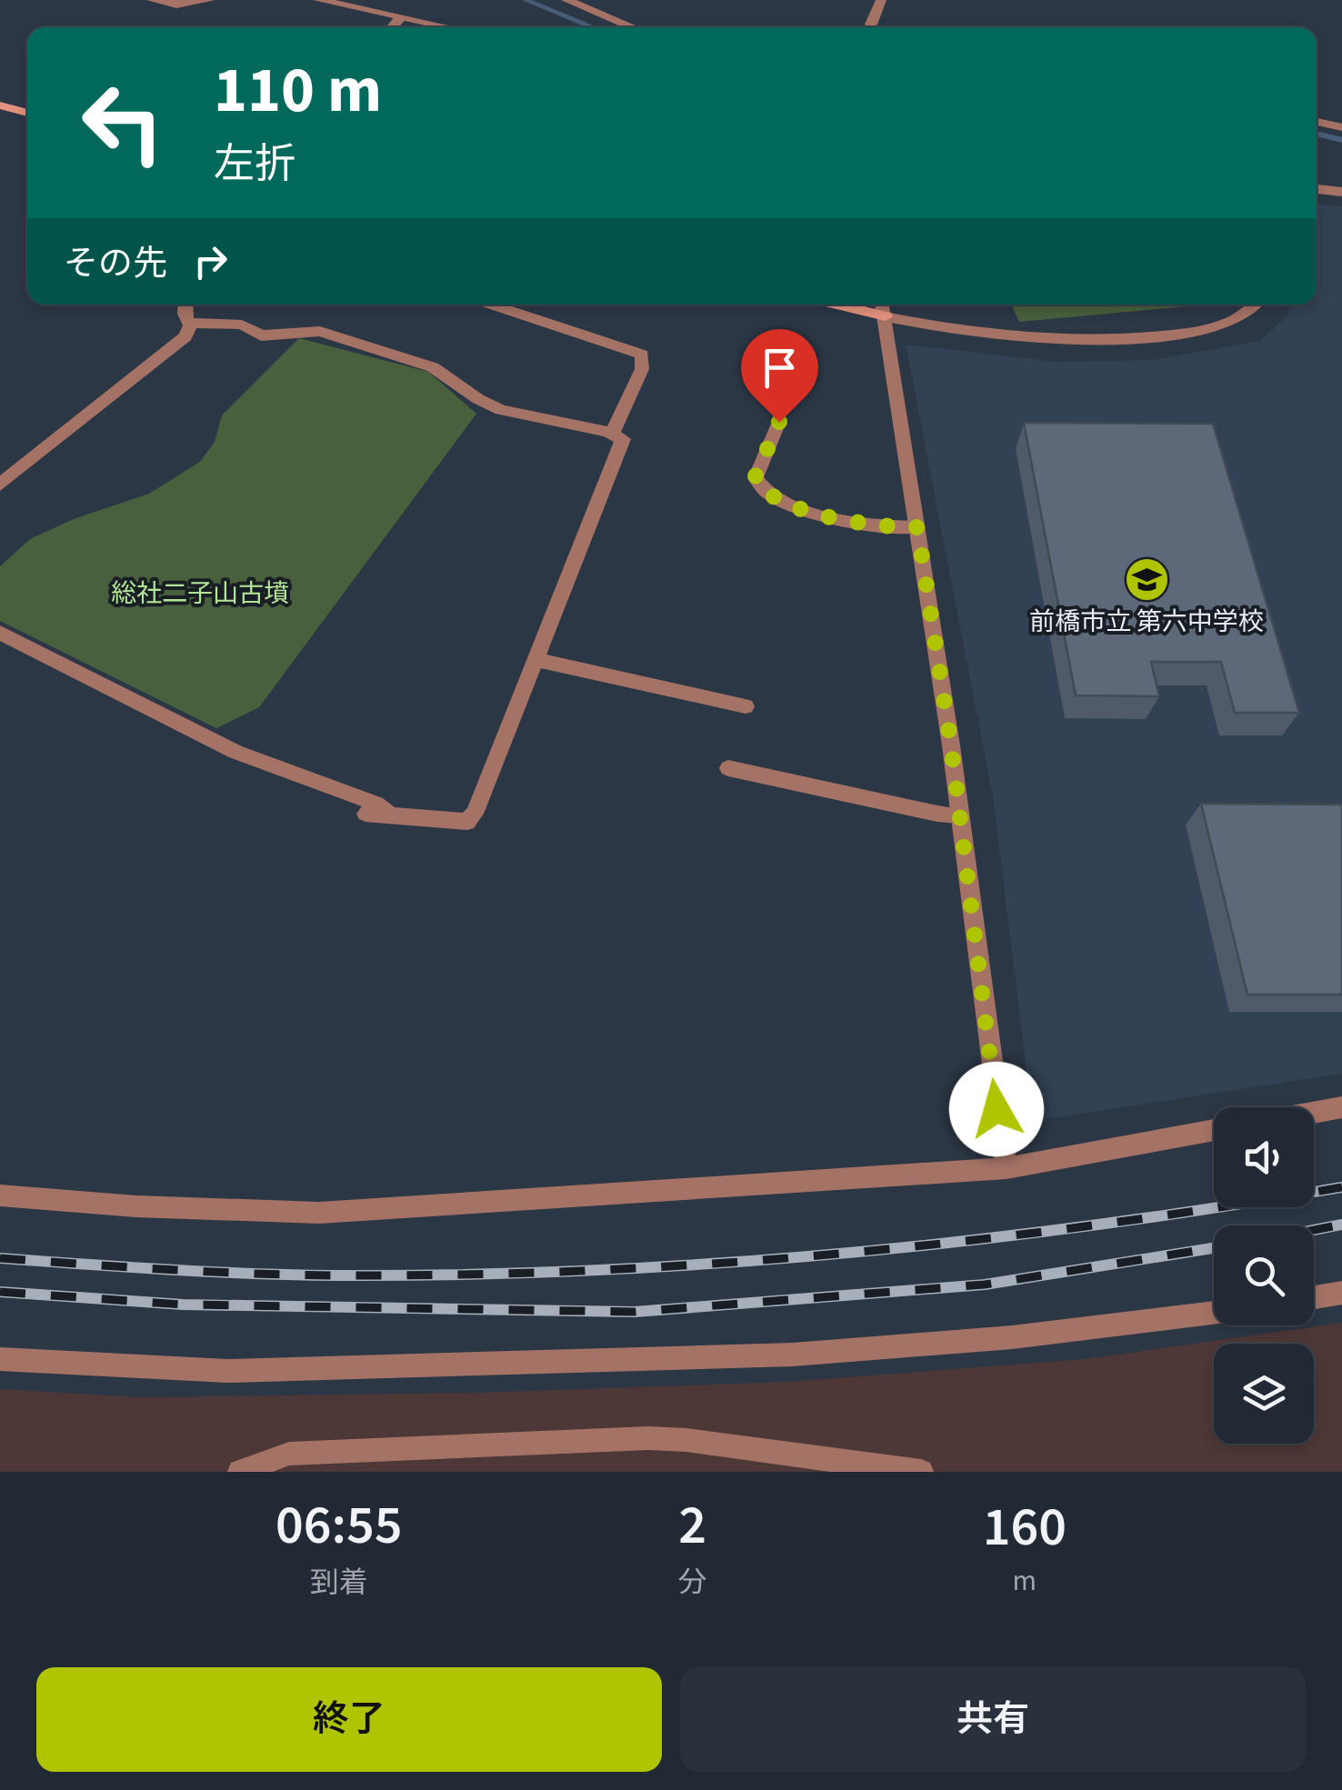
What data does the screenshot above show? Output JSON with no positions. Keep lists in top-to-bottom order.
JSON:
{
  "parks": ["総社二子山古墳"],
  "places": {
    "school or university": ["前橋市立 第六中学校"]
  },
  "page": {
    "turn": ["110 m", "左折"],
    "then": "その先",
    "eta": [
      "06:55",
      "到着",
      "2",
      "分",
      "160",
      "m"
    ],
    "buttons": ["終了", "共有"]
  }
}
